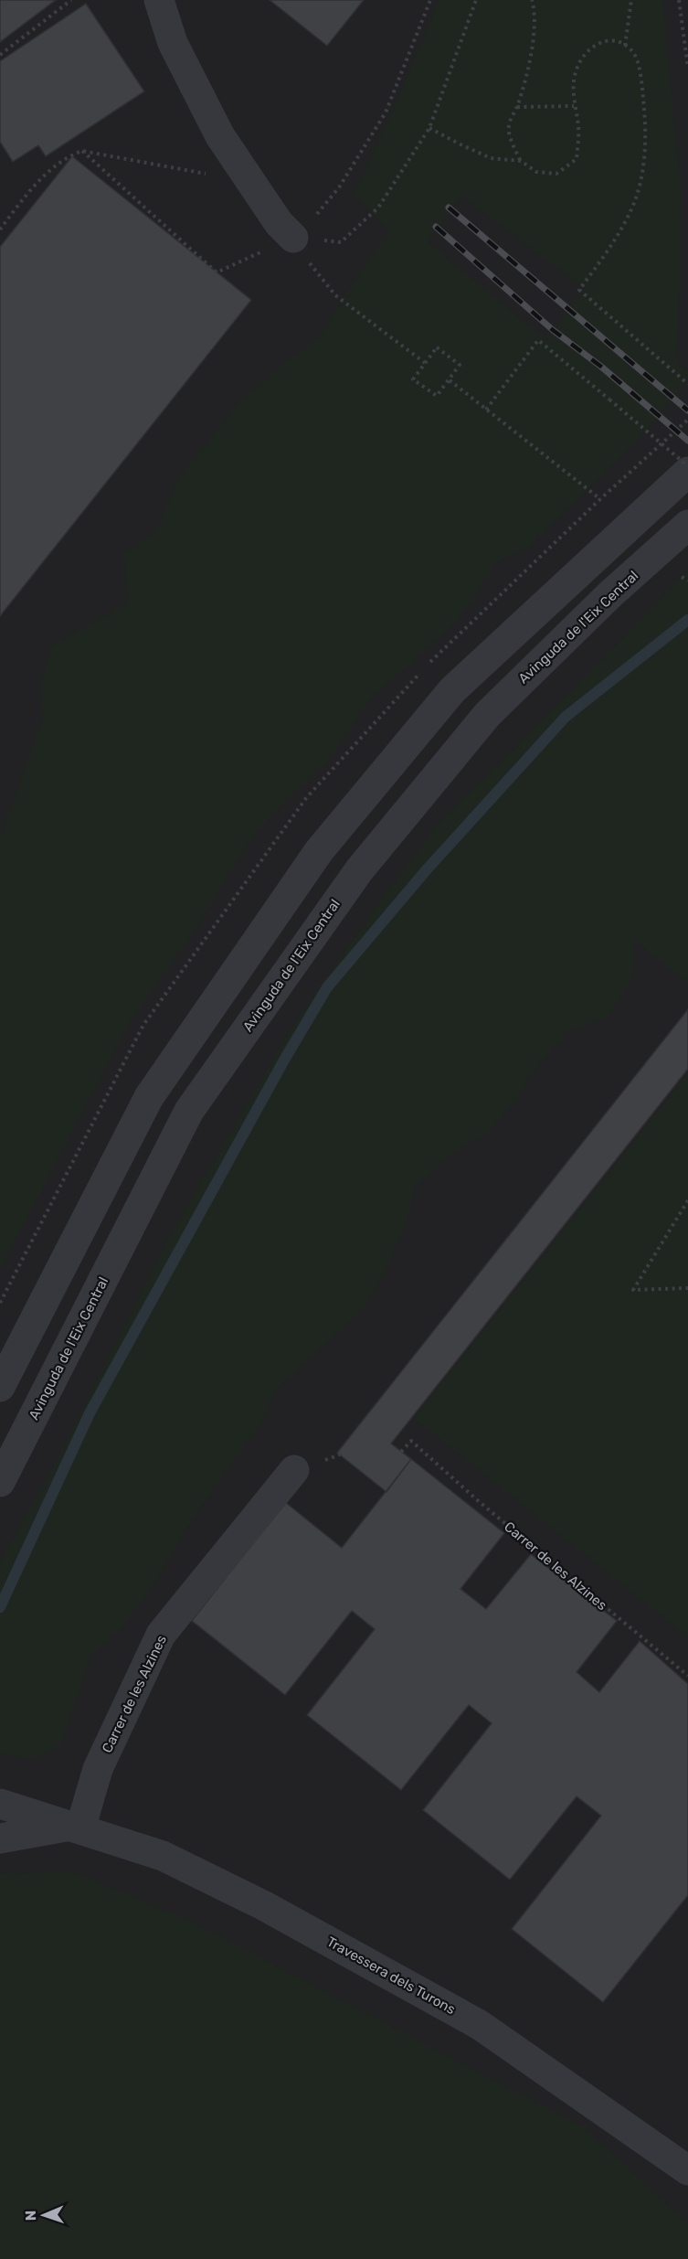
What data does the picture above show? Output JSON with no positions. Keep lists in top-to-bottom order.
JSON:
{
  "streets": {
    "street": ["Avinguda de l'Eix Central", "Carrer de les Alzines", "Travessera dels Turons"]
  },
  "crossings": [
    ["Carrer de les Alzines", "Travessera dels Turons"]
  ],
  "north": "left"
}
